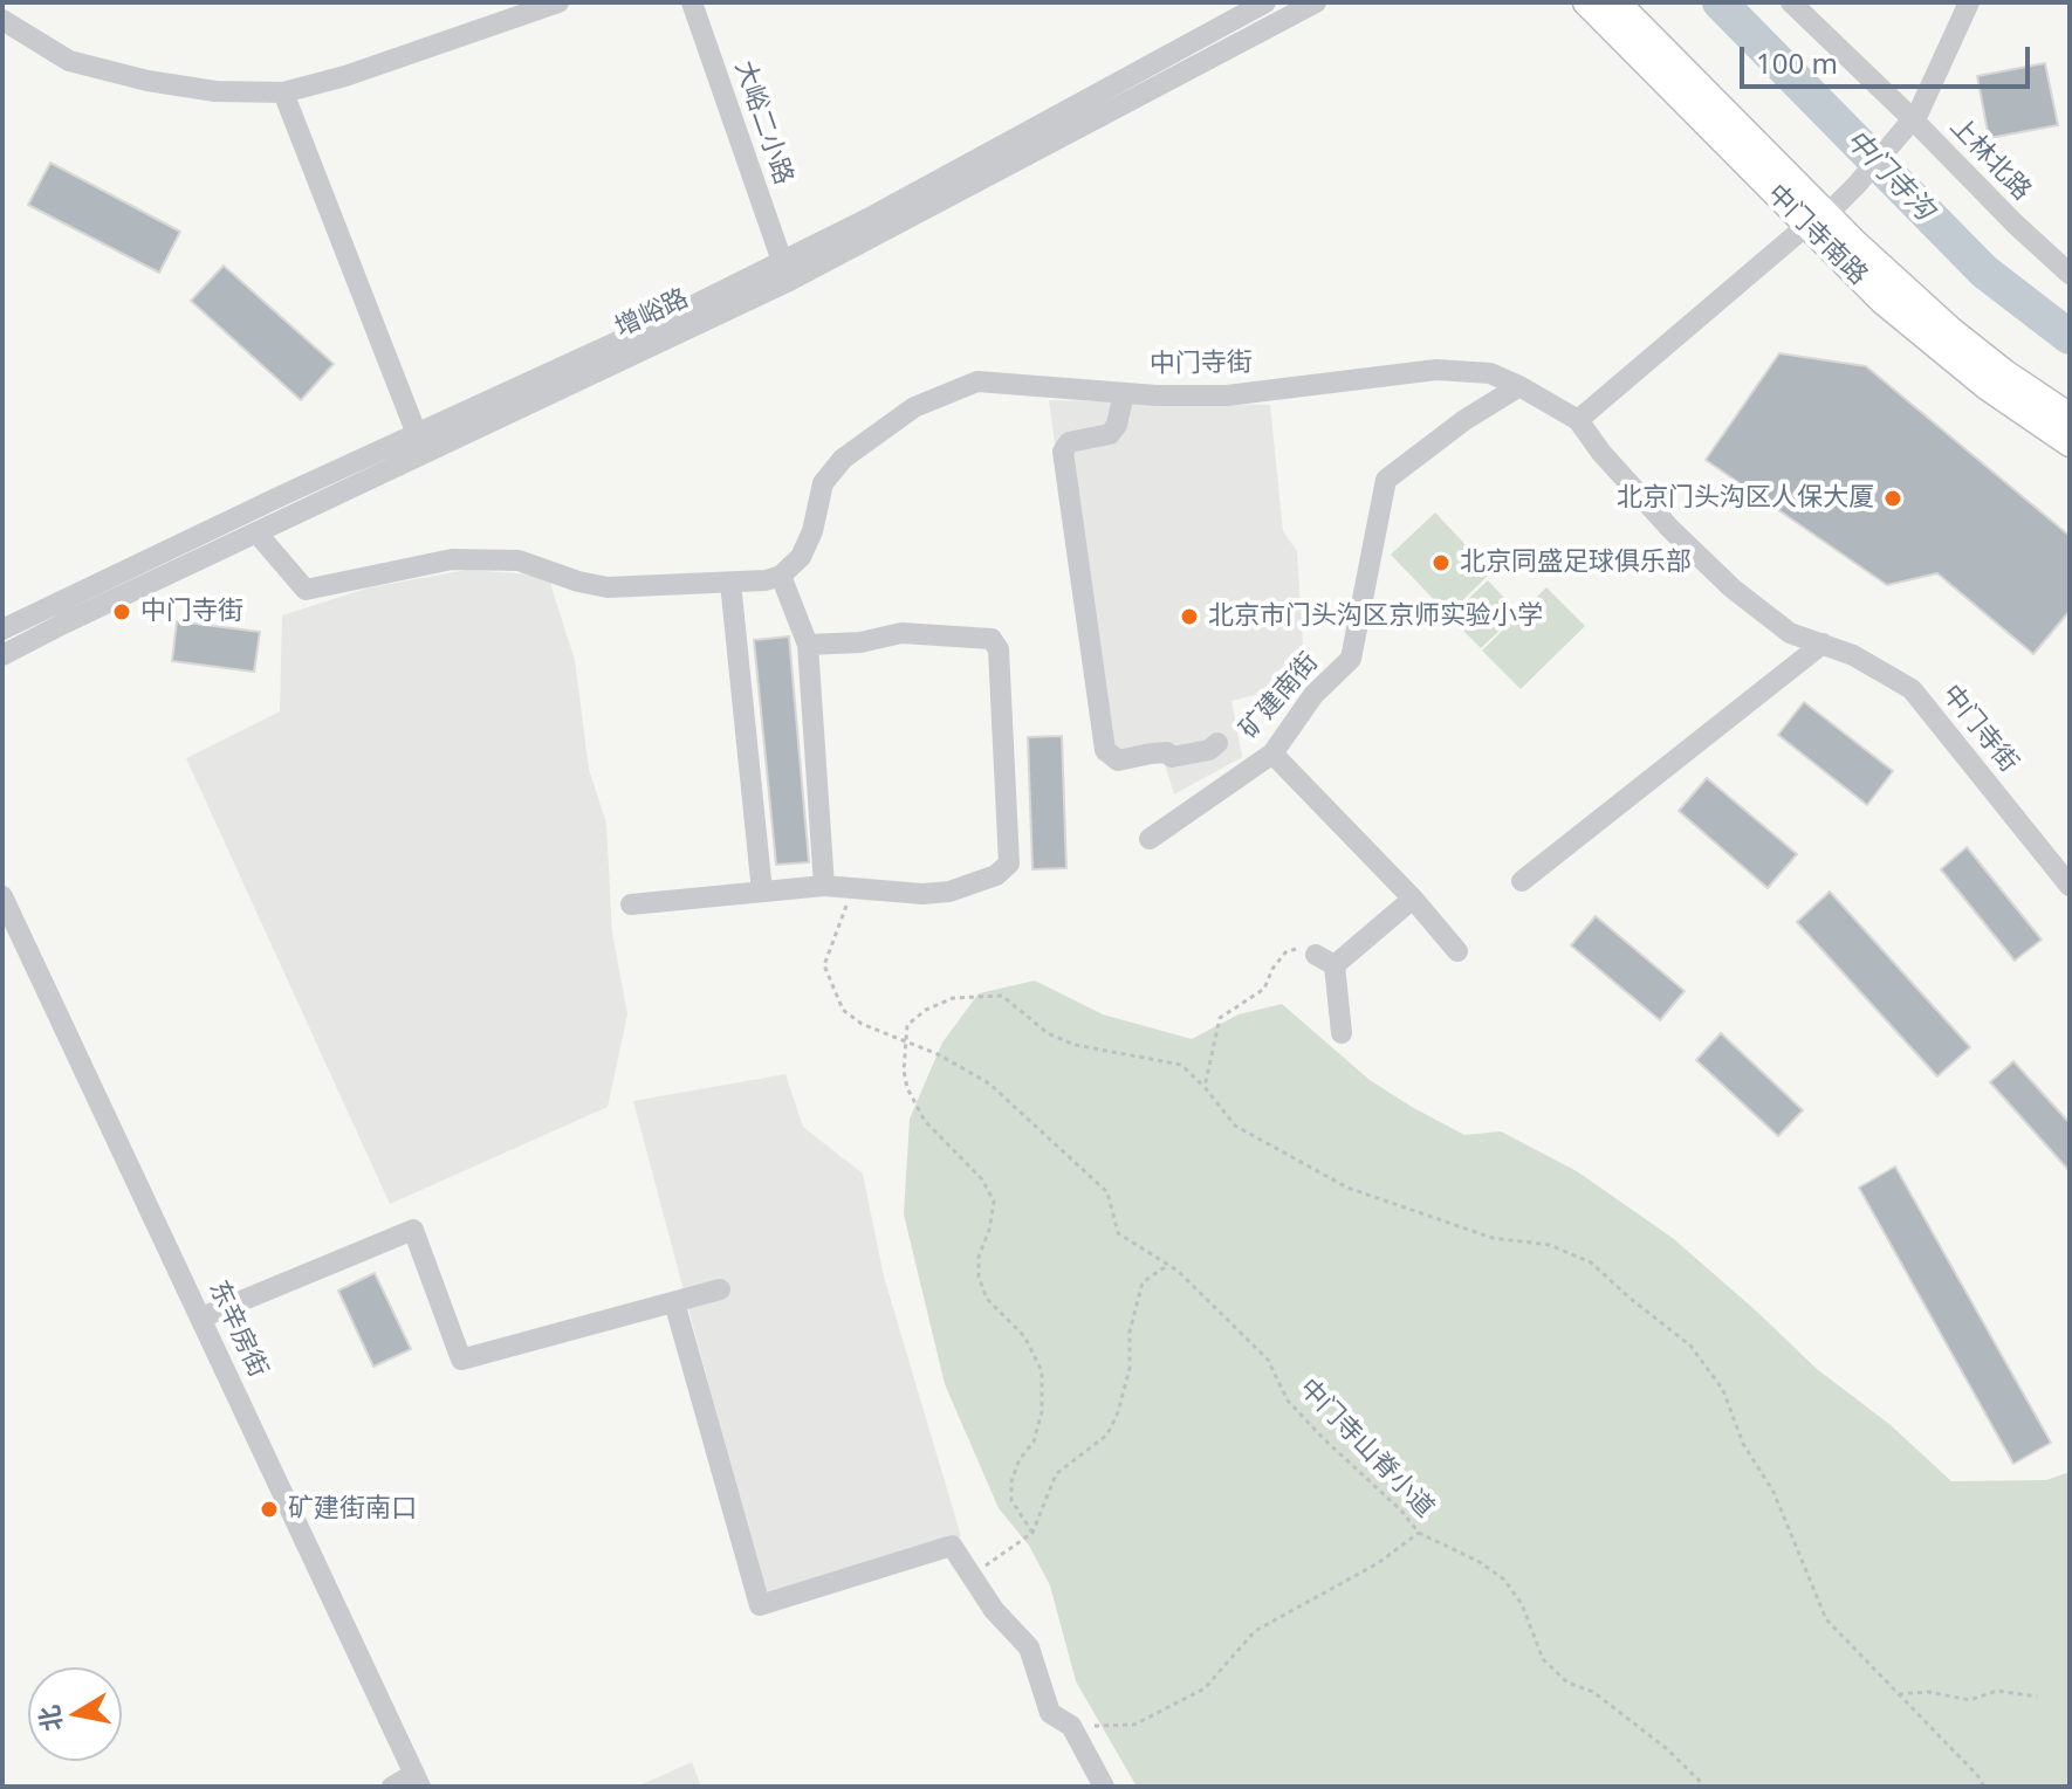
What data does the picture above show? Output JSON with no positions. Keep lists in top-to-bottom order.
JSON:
{
  "streets": {
    "main road": ["中门寺南路"],
    "street": [
      "大峪二小路",
      "上林北路",
      "增峪路",
      "中门寺街",
      "矿建南街",
      "东辛房街"
    ],
    "path": ["中门寺山脊小道"]
  },
  "crossings": [
    ["大峪二小路", "增峪路"],
    ["中门寺街", "矿建南街"]
  ],
  "water": ["中门寺沟"],
  "places": [
    "北京门头沟区人保大厦",
    "北京同盛足球俱乐部",
    "中门寺街",
    "北京市门头沟区京师实验小学",
    "矿建街南口"
  ],
  "scale_bar": "100 m",
  "north": "left"
}
